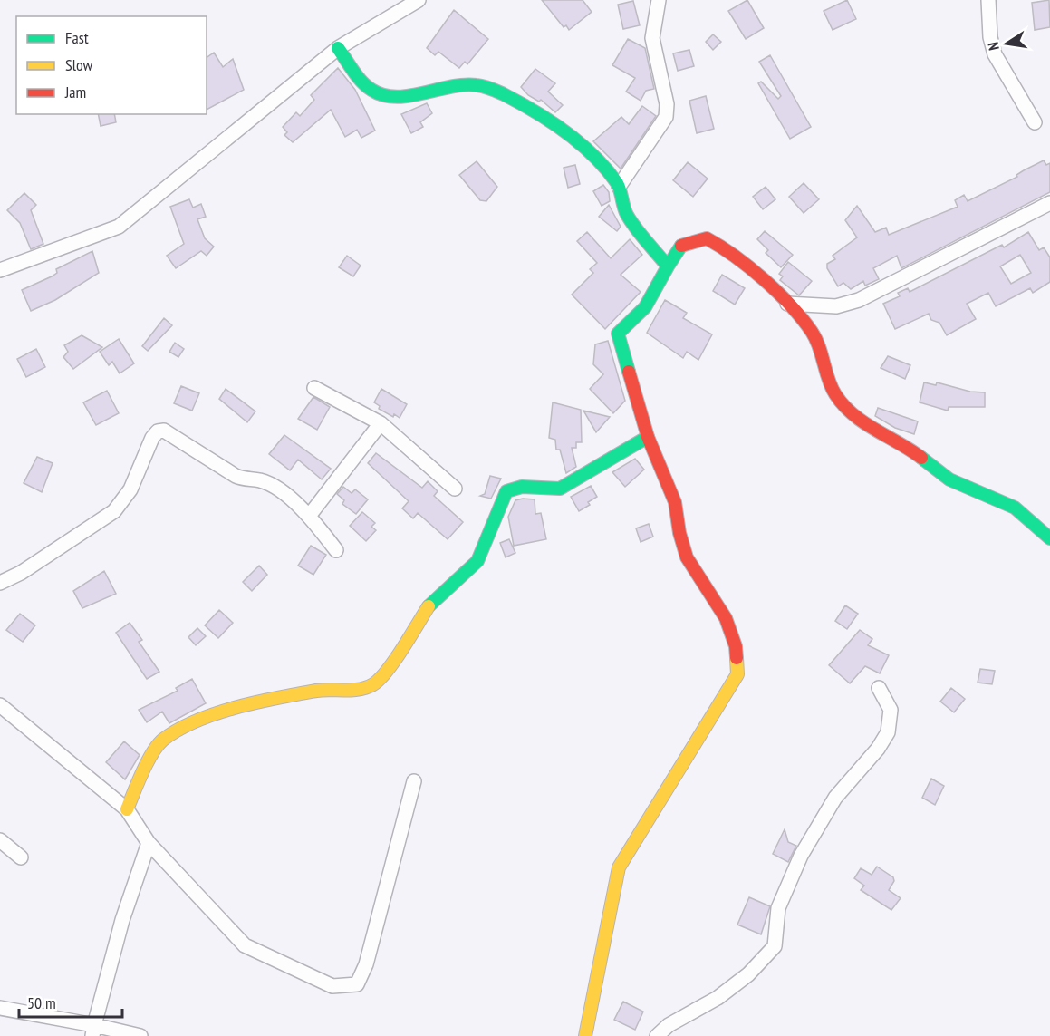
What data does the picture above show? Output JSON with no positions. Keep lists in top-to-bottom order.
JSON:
{
  "legend": ["Fast", "Slow", "Jam"],
  "scale_bar": "50 m",
  "north": "left"
}
